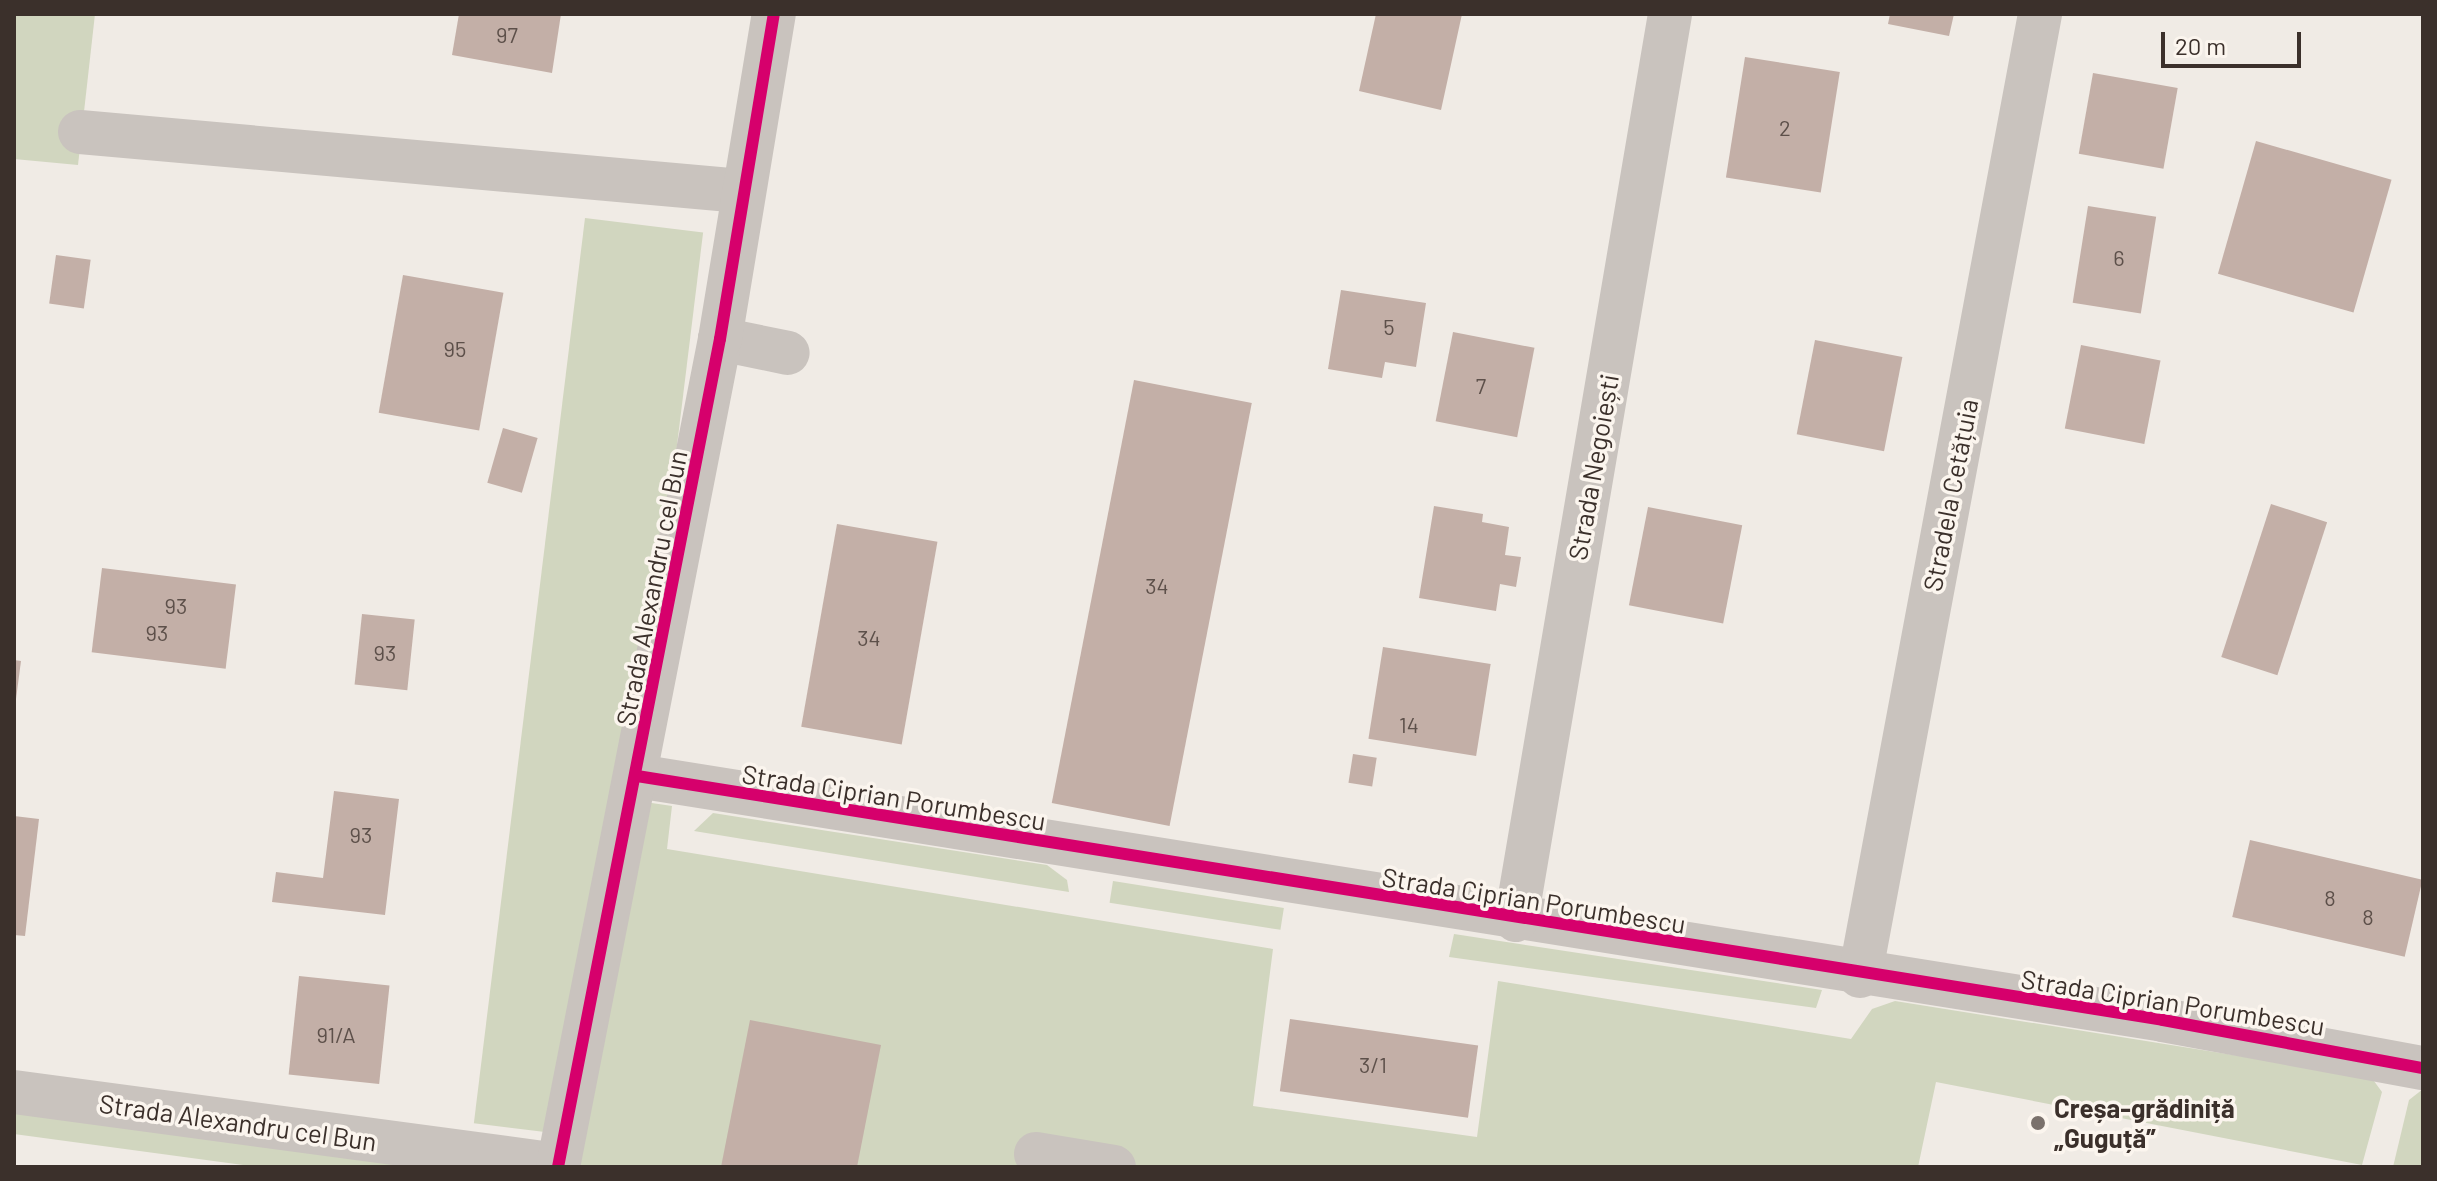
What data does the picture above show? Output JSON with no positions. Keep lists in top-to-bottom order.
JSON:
{
  "streets": {
    "street": [
      "Strada Negoiești",
      "Stradela Cetățuia",
      "Strada Alexandru cel Bun",
      "Strada Ciprian Porumbescu"
    ]
  },
  "crossings": [
    ["Strada Negoiești", "Strada Ciprian Porumbescu"],
    ["Stradela Cetățuia", "Strada Ciprian Porumbescu"],
    ["Strada Alexandru cel Bun", "Strada Ciprian Porumbescu"]
  ],
  "places": ["Creșa-grădiniță „Guguță”"],
  "house_numbers": [
    "97",
    "2",
    "6",
    "5",
    "95",
    "7",
    "34",
    "93",
    "93",
    "34",
    "93",
    "14",
    "93",
    "8",
    "8",
    "91/A",
    "3/1"
  ],
  "scale_bar": "20 m"
}
